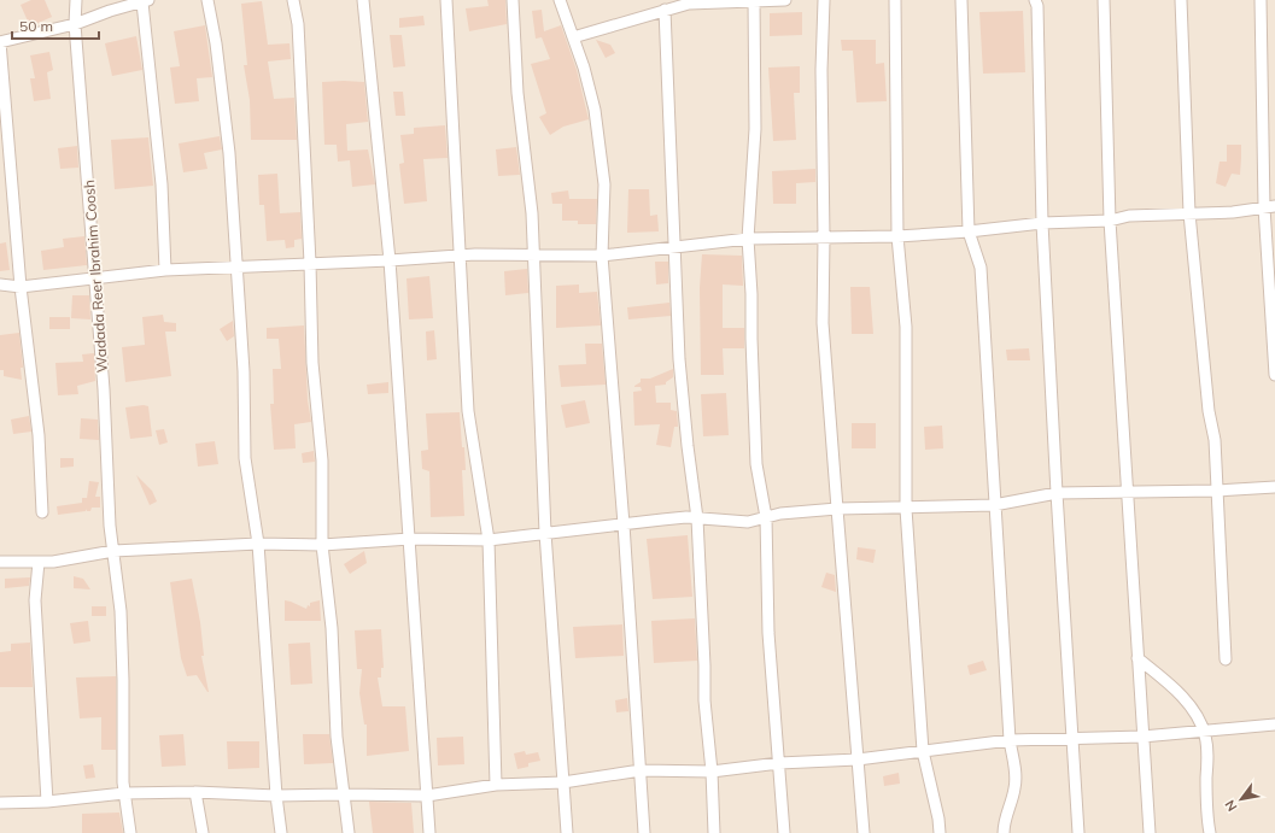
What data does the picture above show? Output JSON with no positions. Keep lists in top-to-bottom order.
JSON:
{
  "streets": {
    "street": ["Wadada Reer Ibrahim Coosh"]
  },
  "scale_bar": "50 m",
  "north": "bottom left"
}
